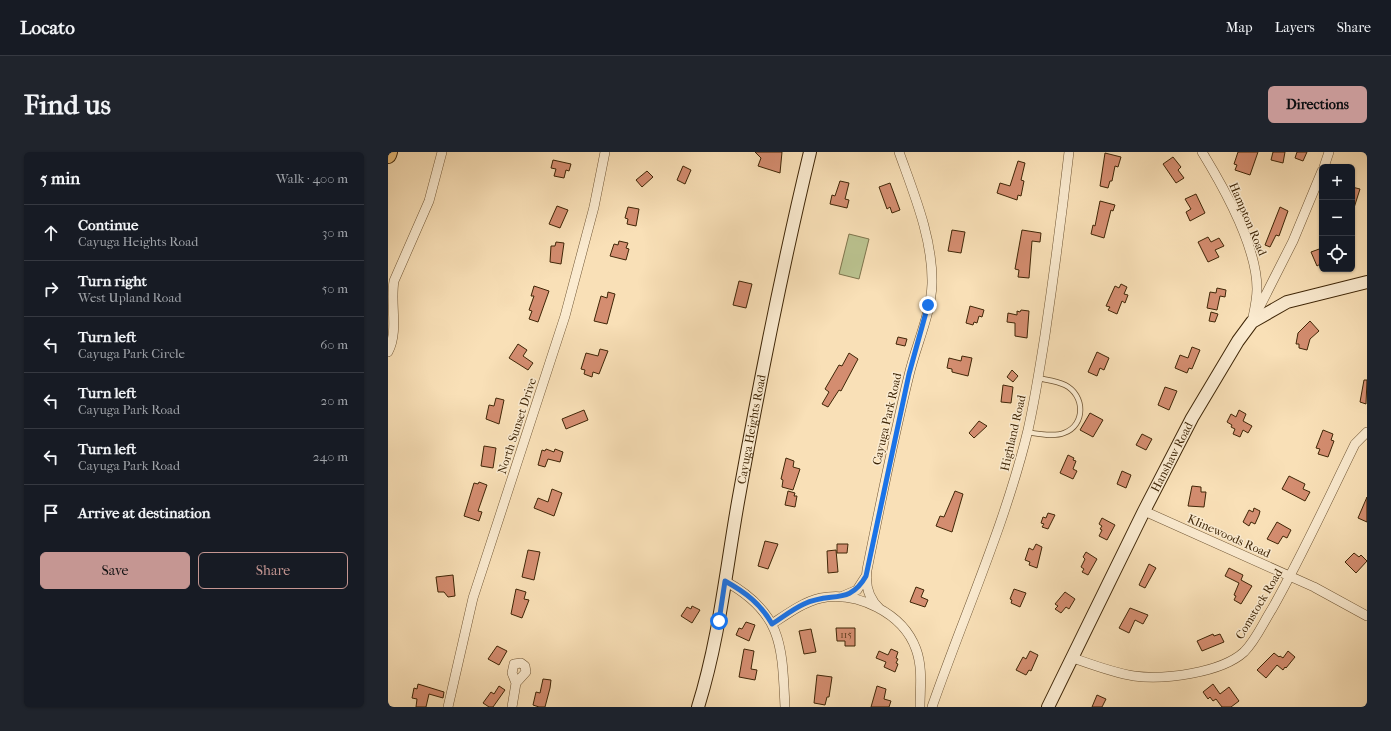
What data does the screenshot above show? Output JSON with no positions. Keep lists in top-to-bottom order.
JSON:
{
  "streets": {
    "street": [
      "Hampton Road",
      "Cayuga Park Road",
      "North Sunset Drive",
      "Cayuga Heights Road",
      "Highland Road",
      "Hanshaw Road",
      "Klinewoods Road",
      "Comstock Road"
    ]
  },
  "crossings": [
    ["Hampton Road", "Hanshaw Road"],
    ["Hanshaw Road", "Klinewoods Road"],
    ["Hanshaw Road", "Comstock Road"],
    ["Klinewoods Road", "Comstock Road"]
  ],
  "house_numbers": ["115"],
  "page": {
    "header": "Locato",
    "nav": ["Map", "Layers", "Share"],
    "buttons": [
      "Directions",
      ["Save", "Share"]
    ],
    "title": "Find us",
    "heading": ["5 min", "Walk · 400 m"],
    "map_buttons": ["+", "−"],
    "list": [
      ["Continue", "Cayuga Heights Road", "30 m"],
      ["Turn right", "West Upland Road", "50 m"],
      ["Turn left", "Cayuga Park Circle", "60 m"],
      ["Turn left", "Cayuga Park Road", "20 m"],
      ["Turn left", "Cayuga Park Road", "240 m"],
      "Arrive at destination"
    ]
  }
}
